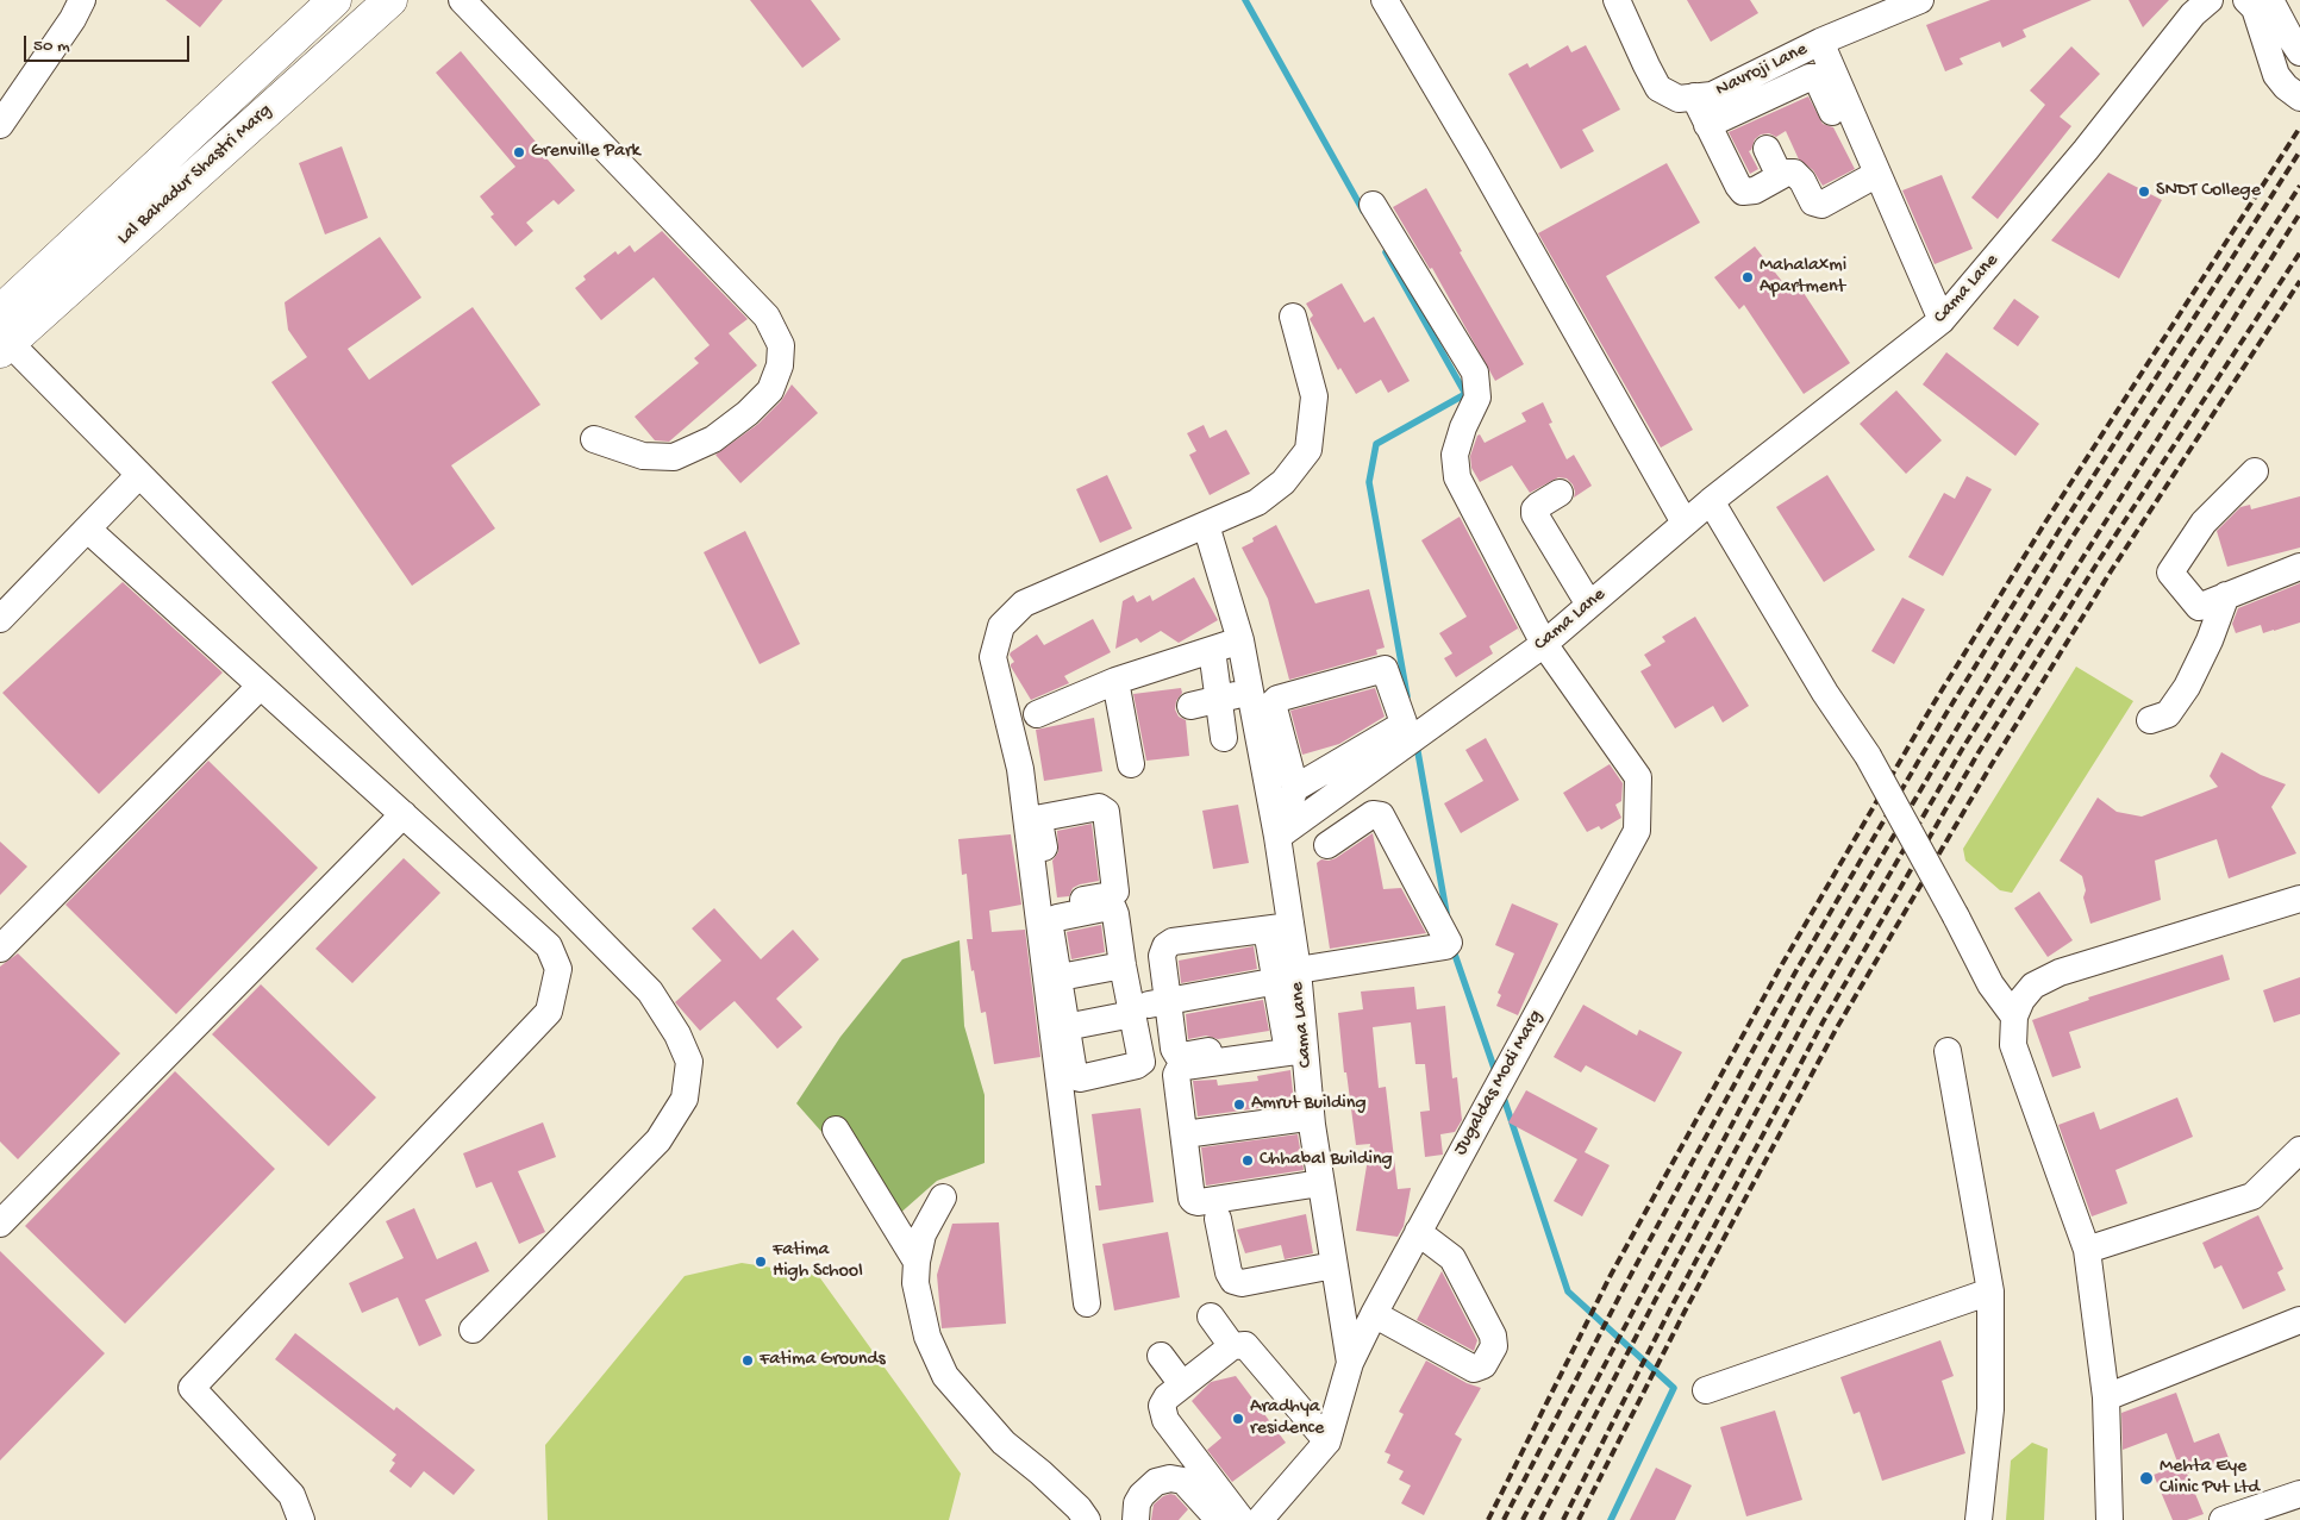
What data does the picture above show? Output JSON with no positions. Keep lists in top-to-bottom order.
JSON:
{
  "streets": {
    "main road": ["Lal Bahadur Shastri Marg"],
    "street": ["Navroji Lane", "Cama Lane", "Jugaldas Modi Marg"]
  },
  "crossings": [
    ["Cama Lane", "Jugaldas Modi Marg"]
  ],
  "places": [
    "Grenville Park",
    "SNDT College",
    "Mahalaxmi Apartment",
    "Amrut Building",
    "Chhabal Building",
    "Fatima High School",
    "Fatima Grounds",
    "Aradhya residence",
    "Mehta Eye Clinic Pvt Ltd"
  ],
  "scale_bar": "50 m"
}
